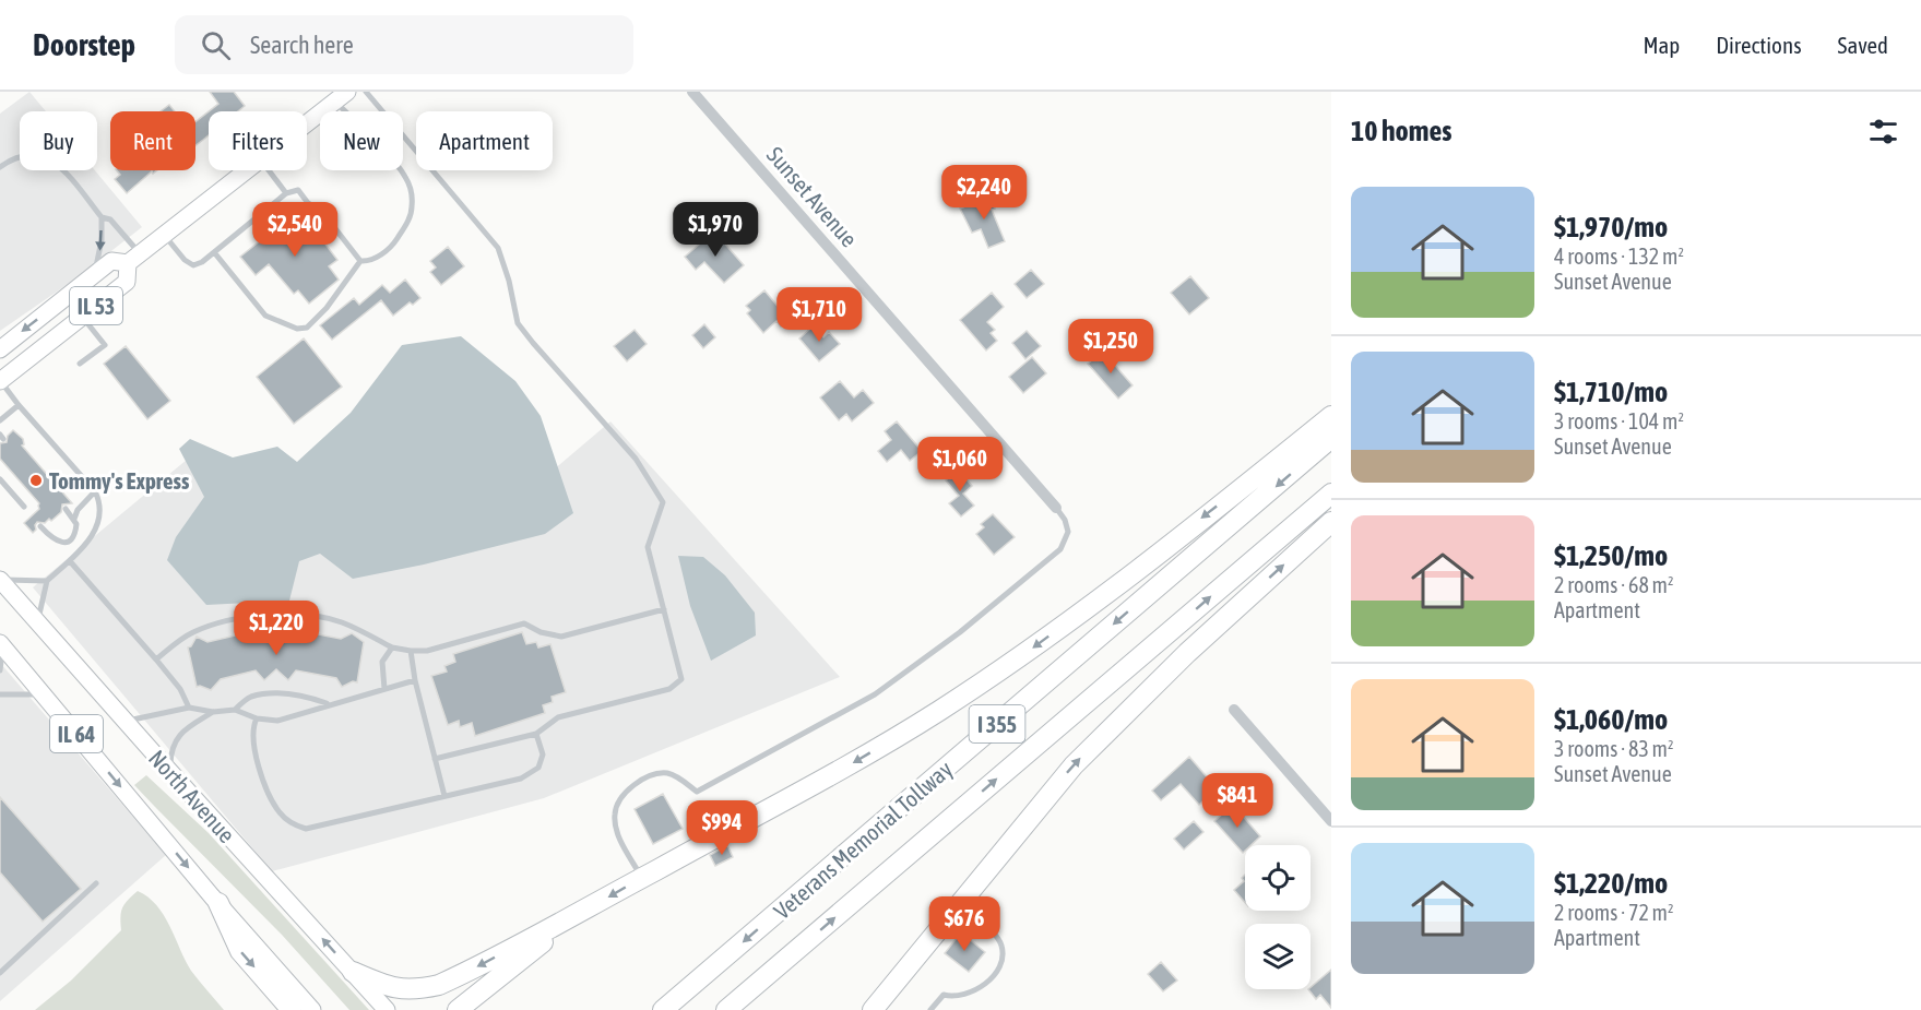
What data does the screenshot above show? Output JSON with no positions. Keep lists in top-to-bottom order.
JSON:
{
  "streets": {
    "highway": ["I 355", "Veterans Memorial Tollway"],
    "main road": ["IL 53", "IL 64", "North Avenue"],
    "street": ["Sunset Avenue"]
  },
  "places": ["Tommy's Express"],
  "page": {
    "header": "Doorstep",
    "search": "Search here",
    "nav": ["Map", "Directions", "Saved"],
    "heading": "10 homes",
    "chip": [
      "Buy",
      "Rent",
      "Filters",
      "New",
      "Apartment"
    ],
    "price": [
      "$2,240",
      "$2,540",
      "$1,970",
      "$1,710",
      "$1,250",
      "$1,060",
      "$1,220",
      "$841",
      "$994",
      "$676"
    ],
    "list": [
      {
        "name": "$1,970/mo",
        "note": "4 rooms · 132 m² · Sunset Avenue"
      },
      {
        "name": "$1,710/mo",
        "note": "3 rooms · 104 m² · Sunset Avenue"
      },
      {
        "name": "$1,250/mo",
        "note": "2 rooms · 68 m² · Apartment"
      },
      {
        "name": "$1,060/mo",
        "note": "3 rooms · 83 m² · Sunset Avenue"
      },
      {
        "name": "$1,220/mo",
        "note": "2 rooms · 72 m² · Apartment"
      }
    ]
  }
}
